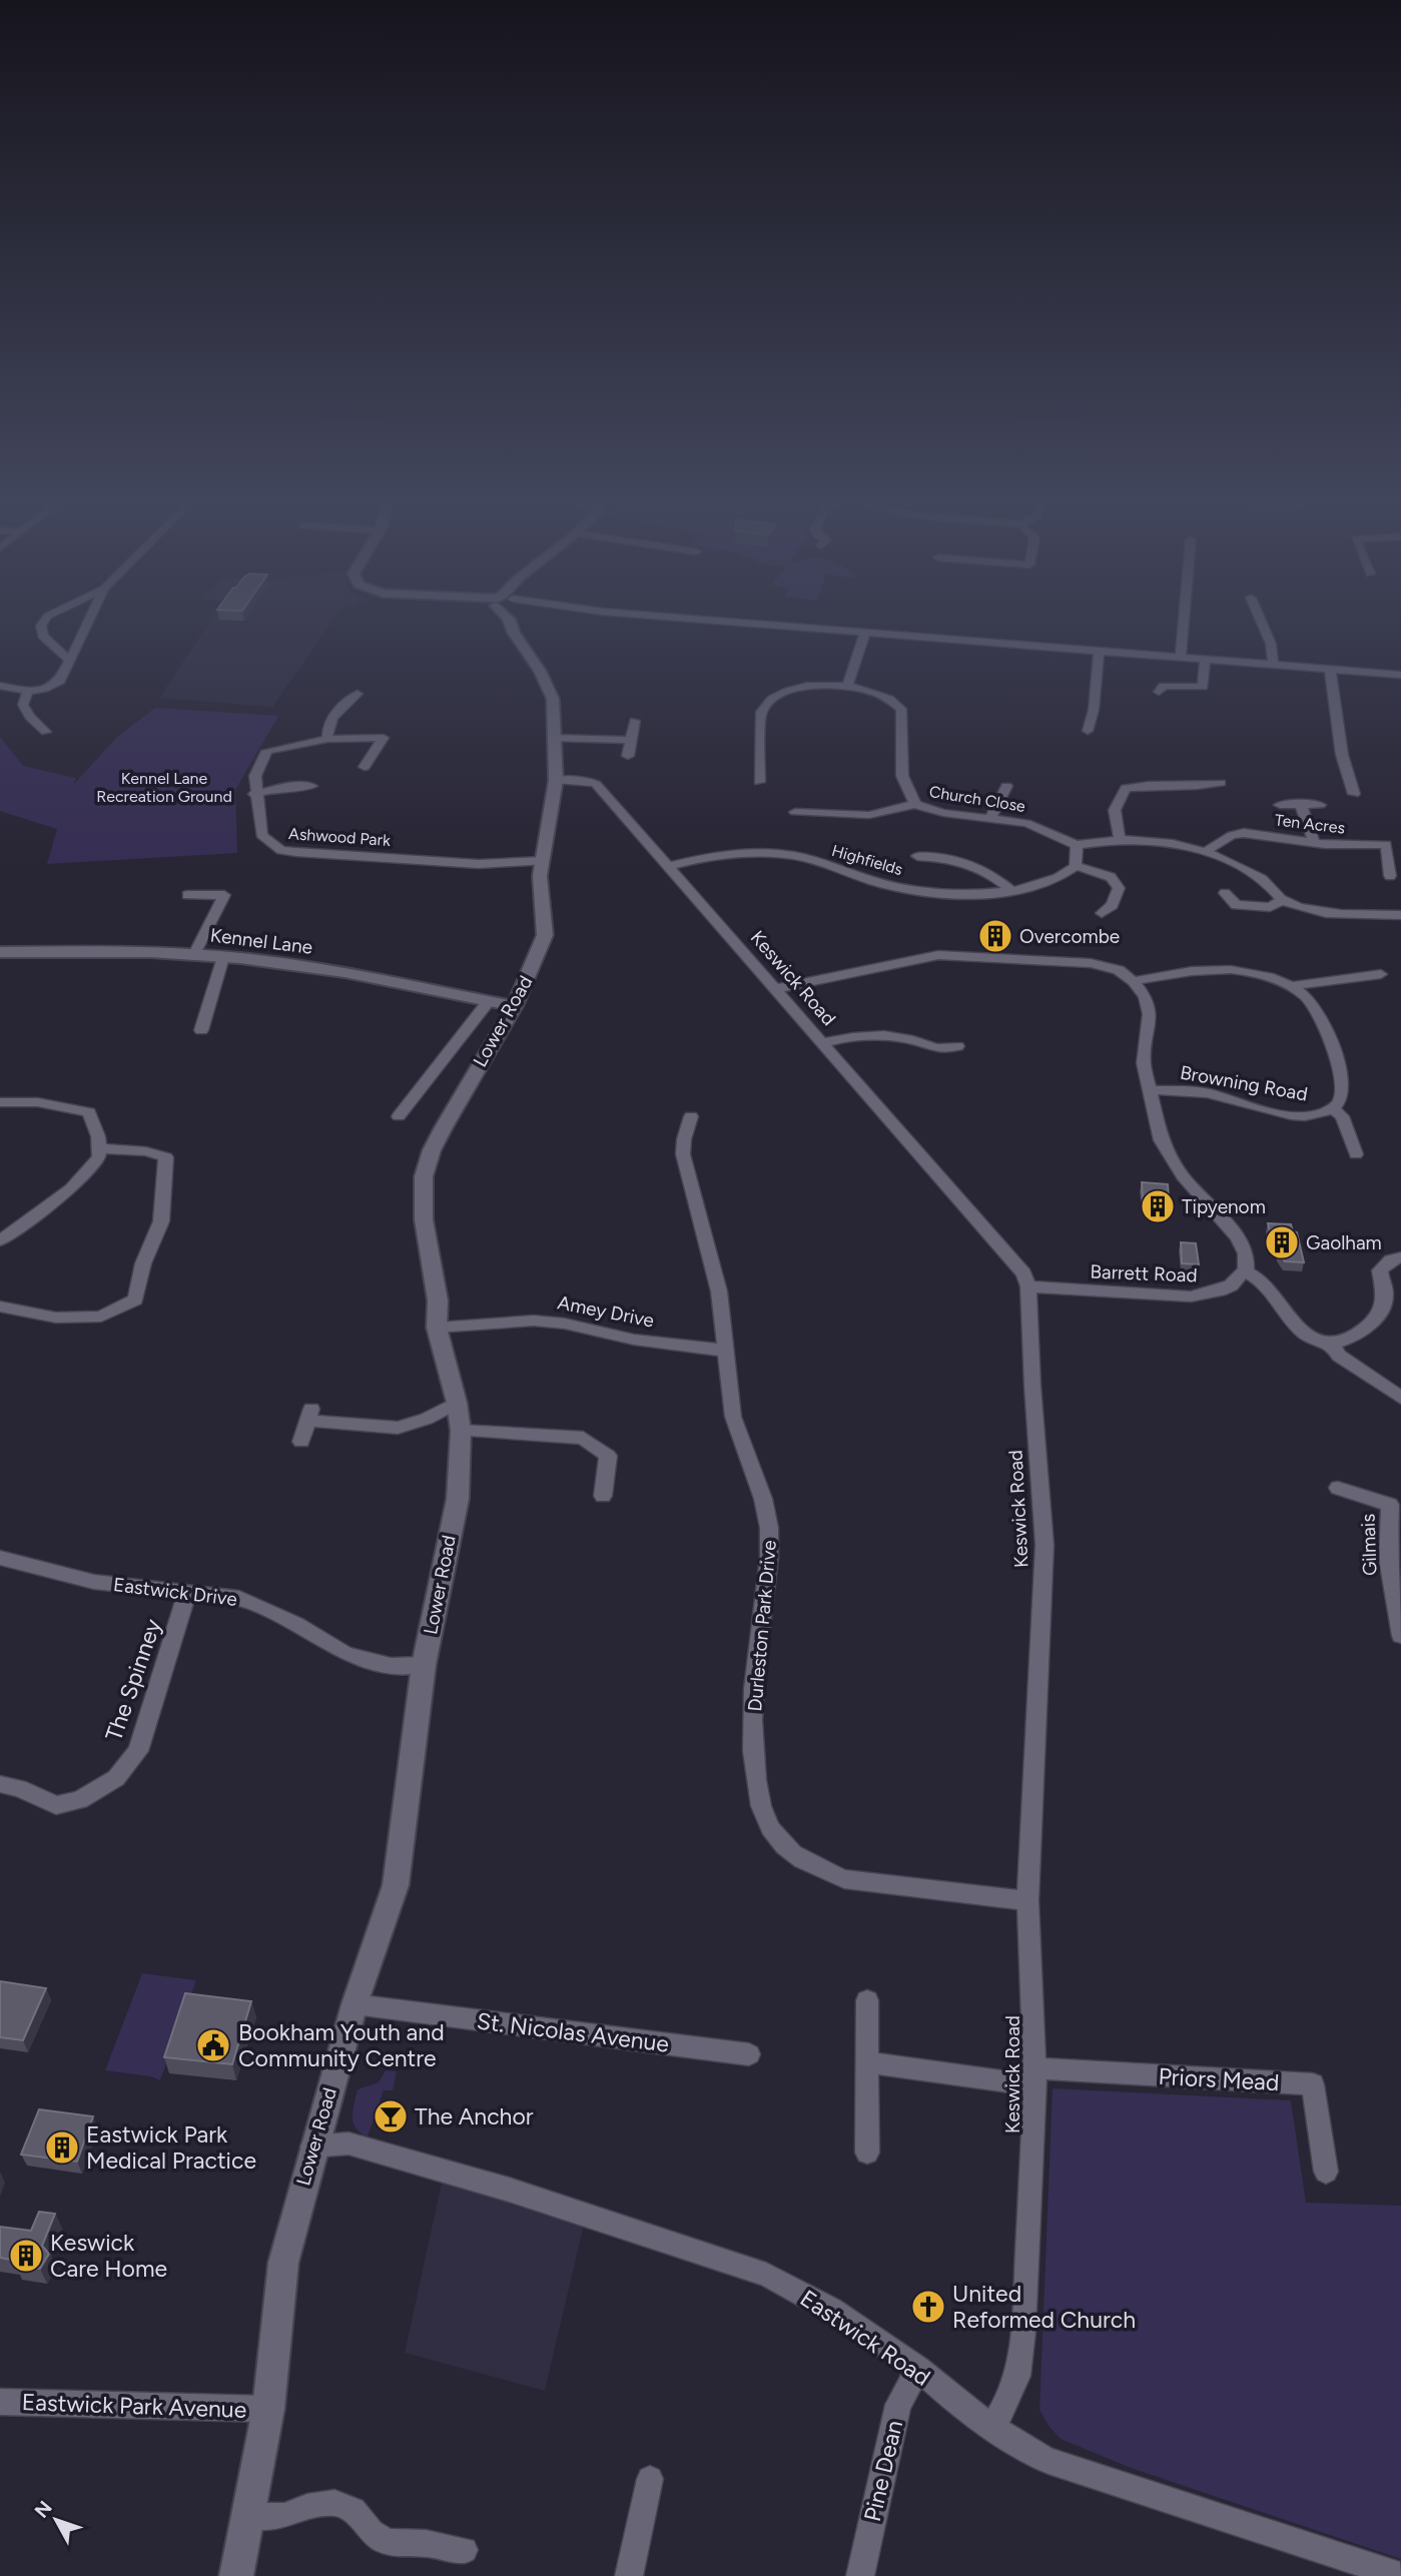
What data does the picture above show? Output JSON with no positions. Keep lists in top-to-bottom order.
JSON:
{
  "streets": {
    "street": [
      "Church Close",
      "Ten Acres",
      "Ashwood Park",
      "Highfields",
      "Kennel Lane",
      "Keswick Road",
      "Lower Road",
      "Browning Road",
      "Barrett Road",
      "Amey Drive",
      "Gilmais",
      "Eastwick Drive",
      "Durleston Park Drive",
      "The Spinney",
      "St. Nicolas Avenue",
      "Priors Mead",
      "Eastwick Road",
      "Eastwick Park Avenue",
      "Pine Dean"
    ]
  },
  "crossings": [
    ["Ashwood Park", "Lower Road"],
    ["Highfields", "Keswick Road"],
    ["Kennel Lane", "Lower Road"],
    ["Keswick Road", "Lower Road"],
    ["Keswick Road", "Barrett Road"],
    ["Keswick Road", "Durleston Park Drive"],
    ["Keswick Road", "Priors Mead"],
    ["Keswick Road", "Eastwick Road"],
    ["Lower Road", "Amey Drive"],
    ["Lower Road", "Eastwick Drive"],
    ["Lower Road", "St. Nicolas Avenue"],
    ["Lower Road", "Eastwick Road"],
    ["Lower Road", "Eastwick Park Avenue"],
    ["Amey Drive", "Durleston Park Drive"],
    ["Eastwick Drive", "The Spinney"],
    ["Eastwick Road", "Pine Dean"]
  ],
  "parks": ["Kennel Lane Recreation Ground"],
  "places": {
    "building": [
      "Overcombe",
      "Tipyenom",
      "Gaolham",
      "Eastwick Park Medical Practice",
      "Keswick Care Home"
    ],
    "public building": ["Bookham Youth and Community Centre"],
    "bar": ["The Anchor"],
    "church": ["United Reformed Church"]
  },
  "north": "top left"
}
